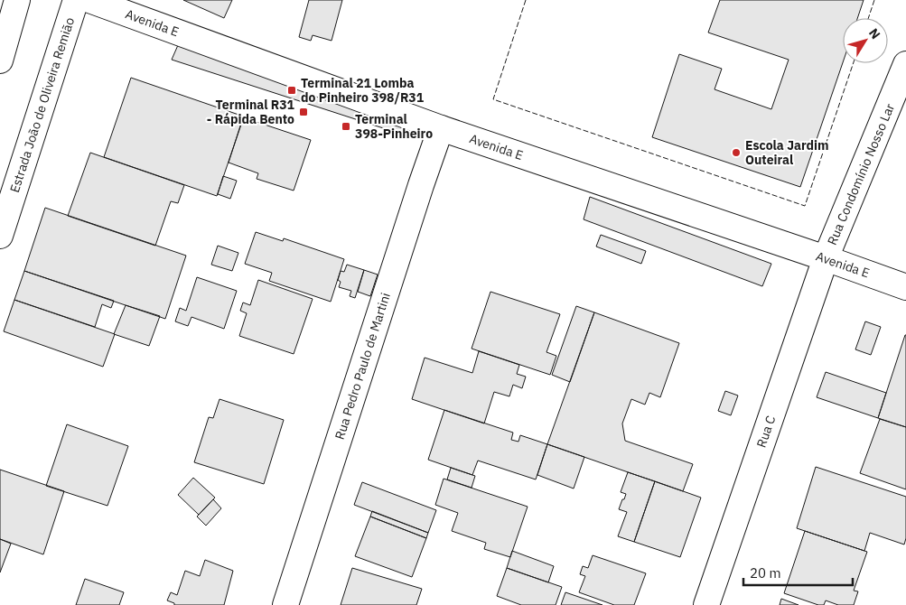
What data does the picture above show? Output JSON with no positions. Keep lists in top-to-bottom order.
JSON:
{
  "streets": {
    "street": [
      "Avenida E",
      "Estrada João de Oliveira Remião",
      "Rua Condomínio Nosso Lar",
      "Rua Pedro Paulo de Martini",
      "Rua C"
    ]
  },
  "crossings": [
    ["Avenida E", "Rua Condomínio Nosso Lar"],
    ["Avenida E", "Rua Pedro Paulo de Martini"],
    ["Avenida E", "Rua C"],
    ["Rua Condomínio Nosso Lar", "Rua C"]
  ],
  "places": {
    "transit": ["Terminal 21 Lomba do Pinheiro 398/R31", "Terminal R31 - Rápida Bento", "Terminal 398-Pinheiro"],
    "other": ["Escola Jardim Outeiral"]
  },
  "scale_bar": "20 m",
  "north": "top right"
}
